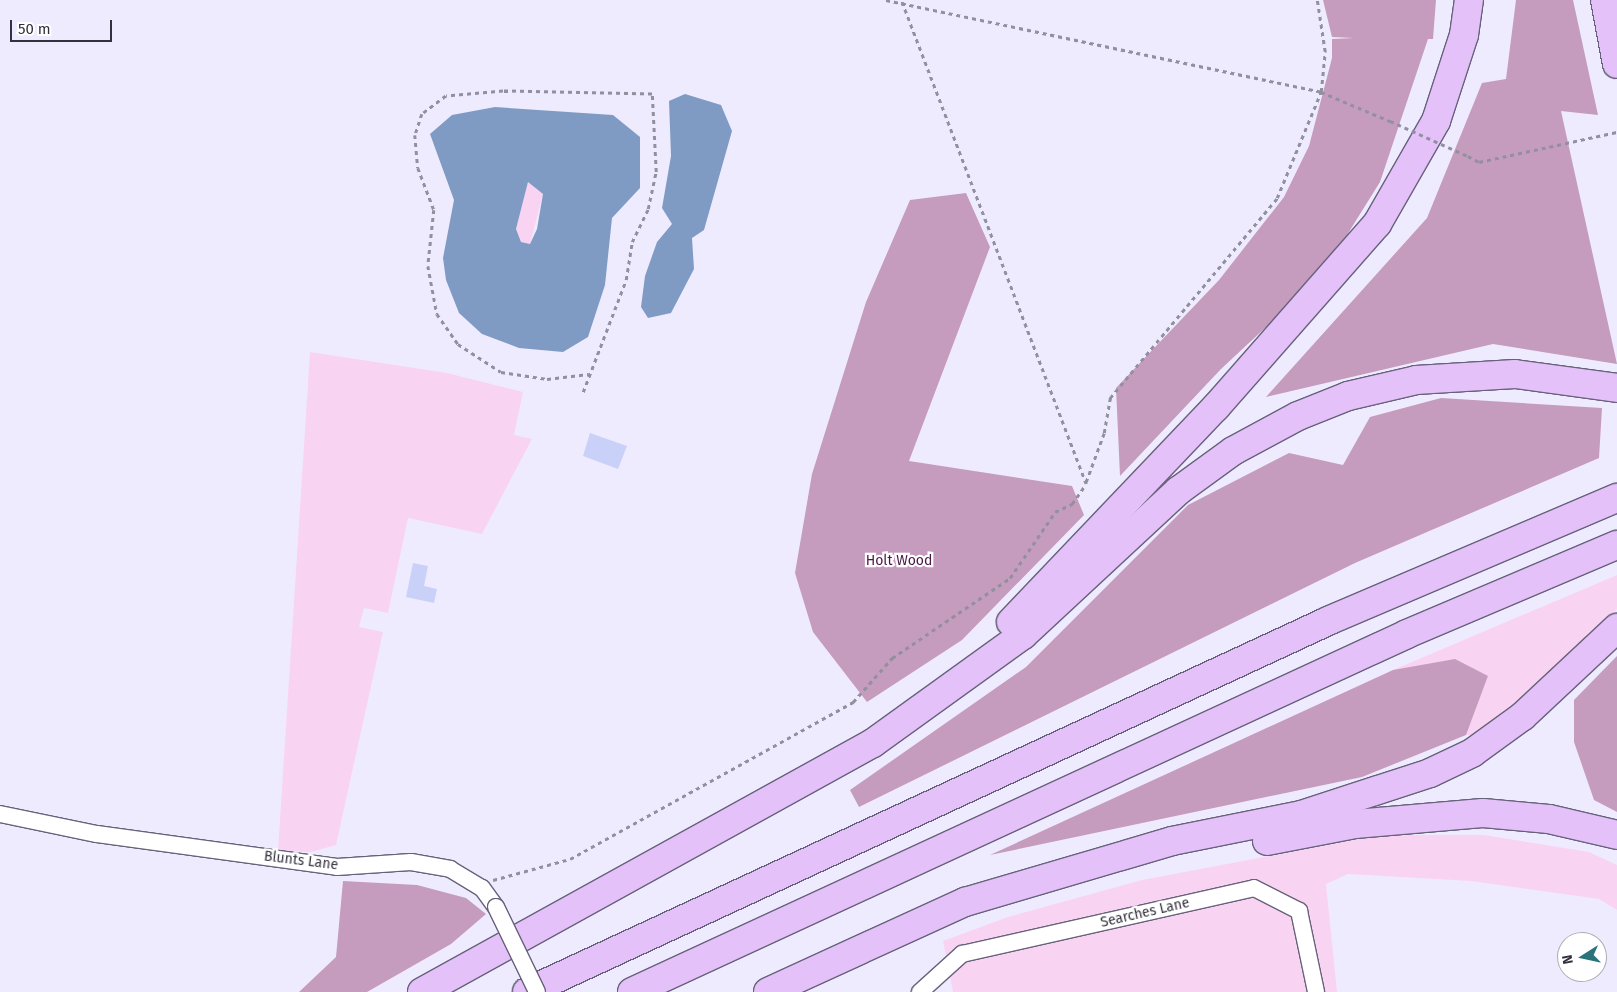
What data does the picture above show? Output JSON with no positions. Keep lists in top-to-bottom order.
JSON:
{
  "streets": {
    "street": ["Blunts Lane", "Searches Lane"]
  },
  "parks": ["Holt Wood"],
  "scale_bar": "50 m",
  "north": "left"
}
